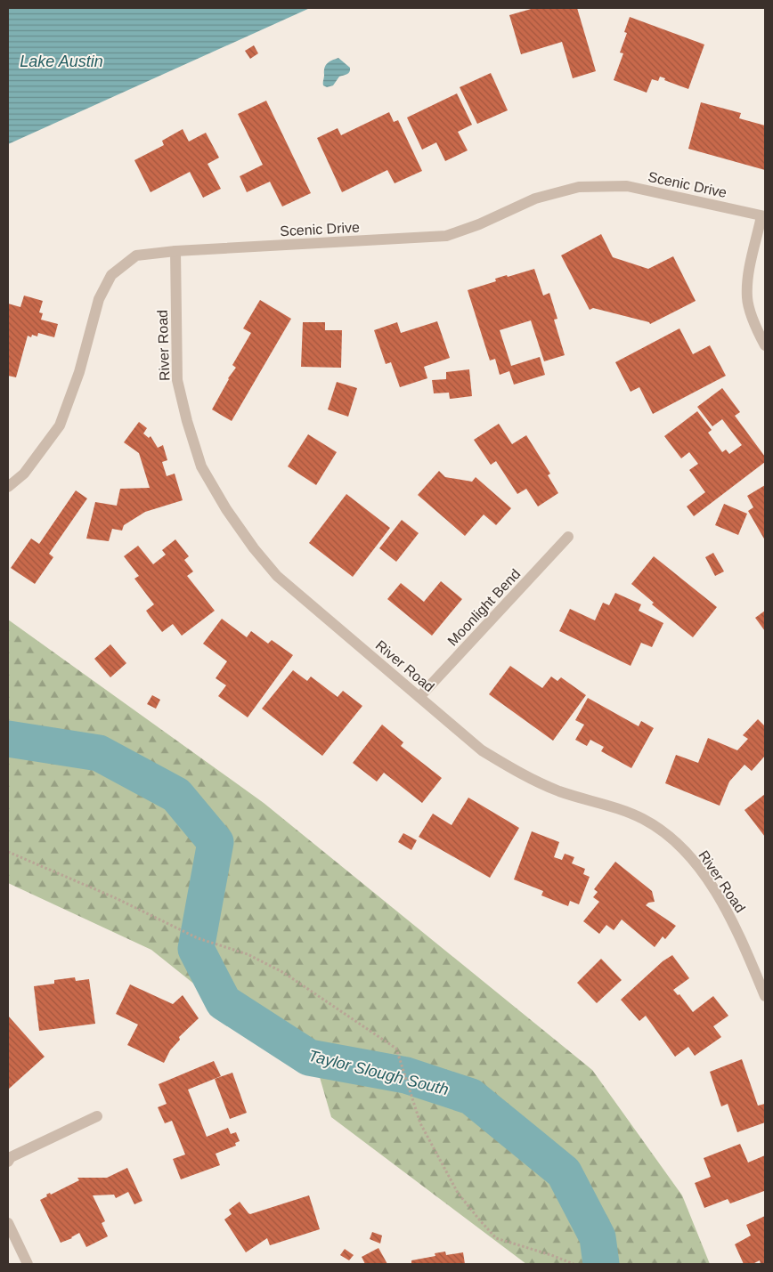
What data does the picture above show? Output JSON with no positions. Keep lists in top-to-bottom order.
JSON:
{
  "streets": {
    "street": ["Scenic Drive", "River Road", "Moonlight Bend"]
  },
  "crossings": [
    ["Scenic Drive", "River Road"],
    ["River Road", "Moonlight Bend"]
  ],
  "water": ["Lake Austin", "Taylor Slough South"]
}
